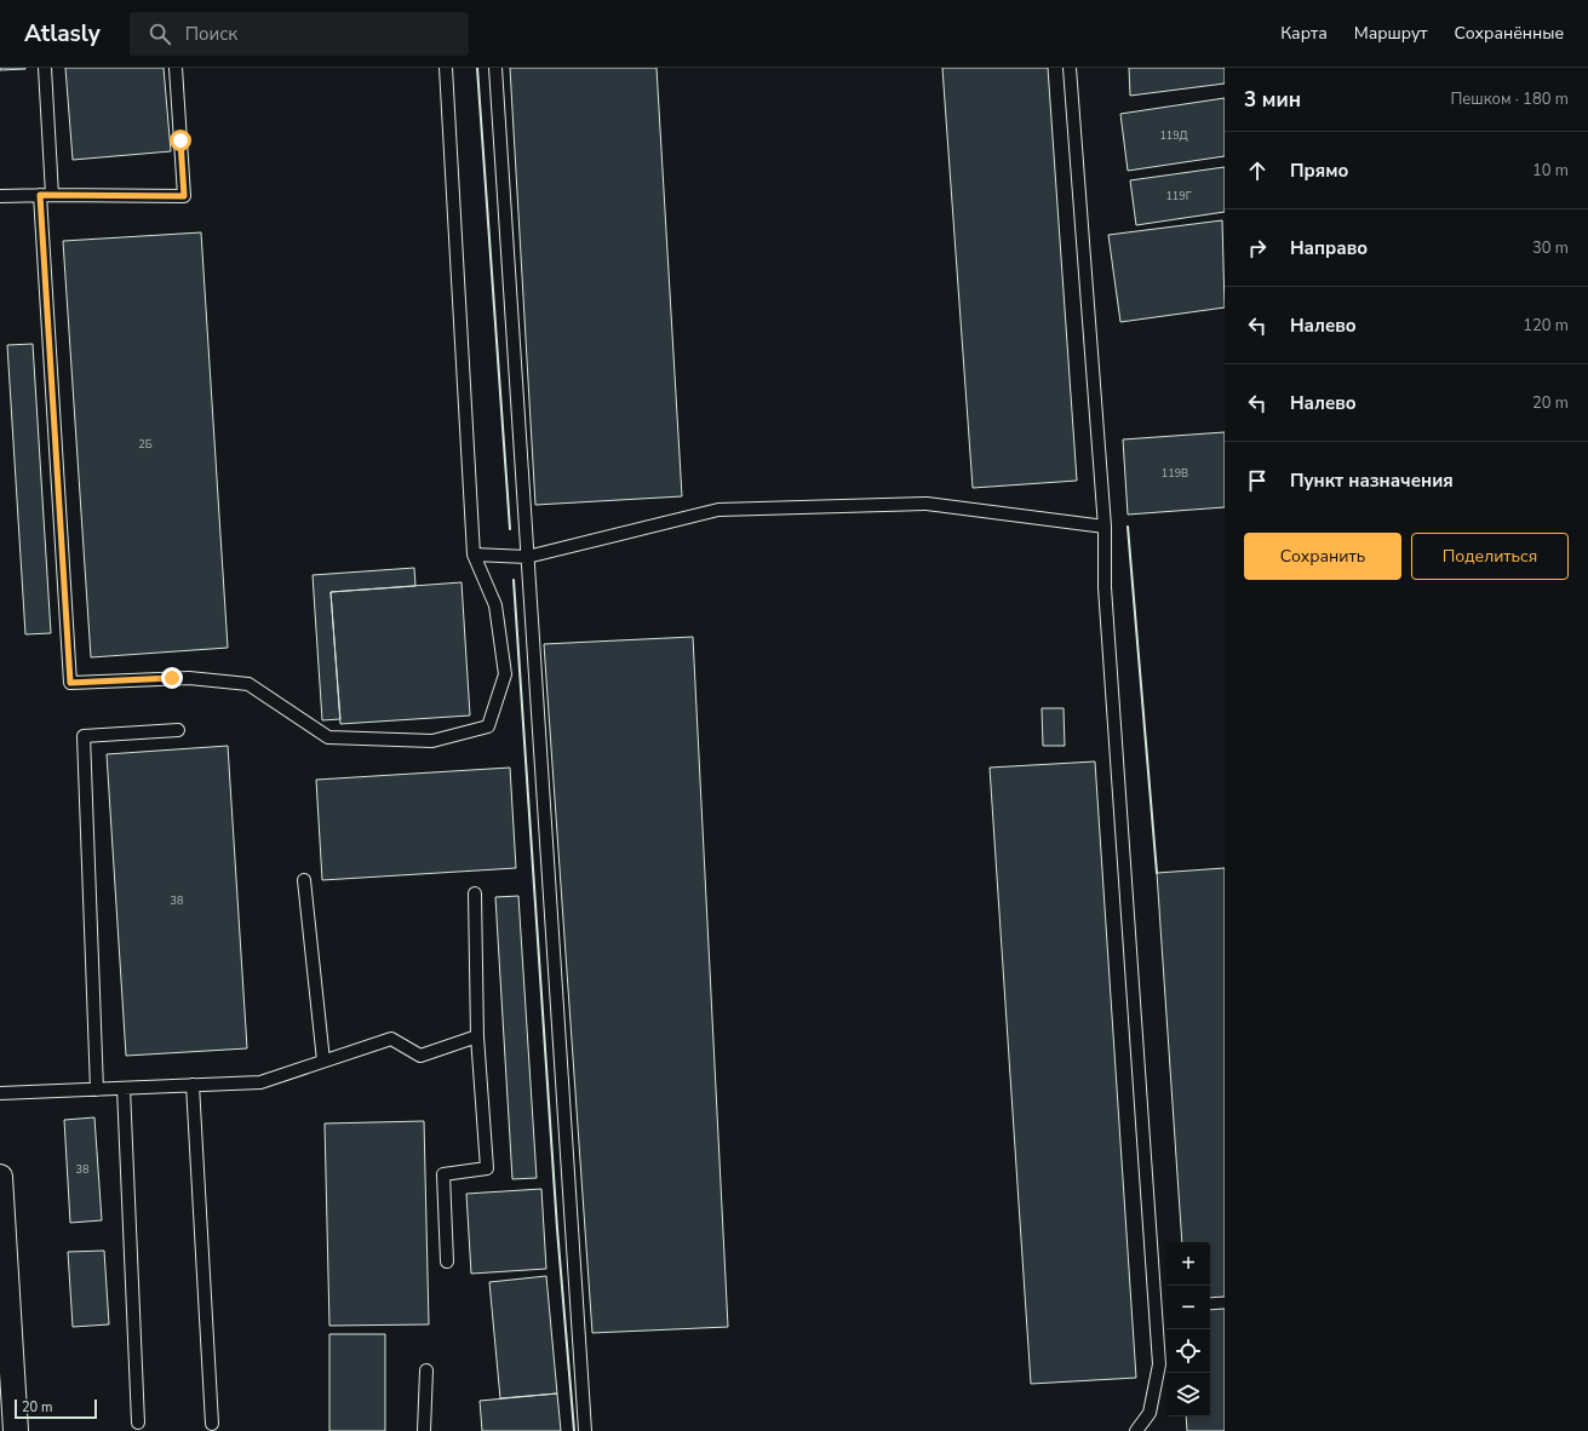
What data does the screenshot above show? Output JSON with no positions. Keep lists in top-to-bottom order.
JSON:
{
  "house_numbers": [
    "119Д",
    "119Г",
    "2Б",
    "119В",
    "38",
    "38"
  ],
  "scale_bar": "20 m",
  "page": {
    "header": "Atlasly",
    "search": "Поиск",
    "nav": ["Карта", "Маршрут", "Сохранённые"],
    "heading": ["3 мин", "Пешком · 180 m"],
    "list": [
      ["Прямо", "10 m"],
      ["Направо", "30 m"],
      ["Налево", "120 m"],
      ["Налево", "20 m"],
      "Пункт назначения"
    ],
    "buttons": ["Сохранить", "Поделиться"],
    "map_buttons": ["+", "−"],
    "scale": "20 m"
  }
}
